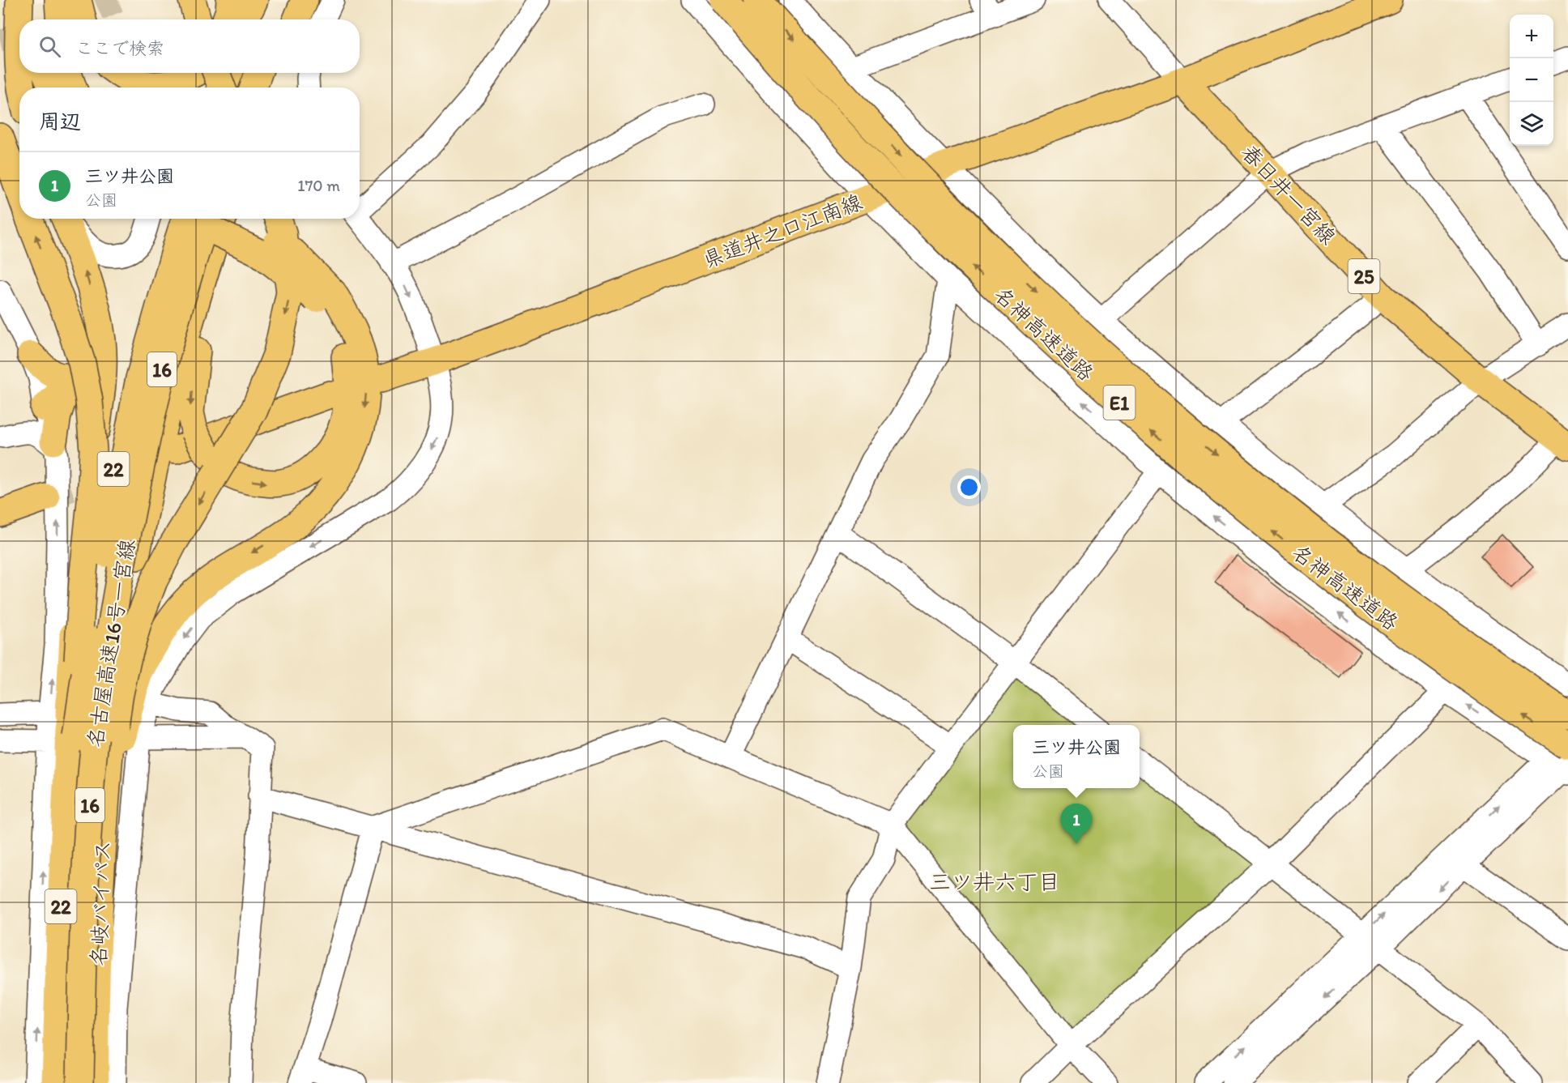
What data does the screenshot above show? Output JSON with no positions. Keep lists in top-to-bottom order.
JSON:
{
  "streets": {
    "main road": [
      "春日井一宮線",
      "県道井之口江南線",
      "25",
      "名神高速道路",
      "16",
      "E1",
      "22",
      "名古屋高速16号一宮線",
      "名岐バイパス"
    ]
  },
  "crossings": [
    ["春日井一宮線", "県道井之口江南線"],
    ["名古屋高速16号一宮線", "名岐バイパス"]
  ],
  "districts": ["三ツ井六丁目"],
  "page": {
    "map_buttons": ["+", "−"],
    "search": "ここで検索",
    "heading": "周辺",
    "list": [
      {
        "mark": "1",
        "name": "三ツ井公園",
        "note": "公園",
        "value": "170 m"
      }
    ],
    "popup": ["三ツ井公園", "公園"],
    "pins": "1"
  }
}
